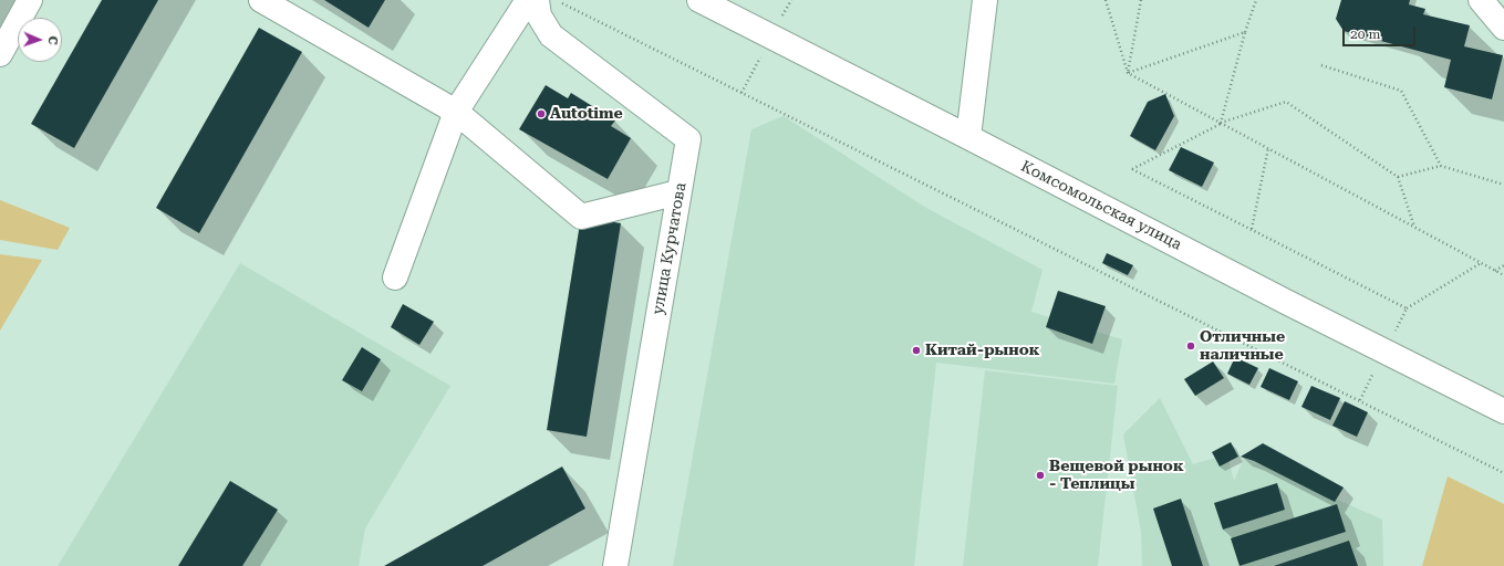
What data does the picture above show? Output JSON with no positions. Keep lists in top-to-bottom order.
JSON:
{
  "streets": {
    "main road": ["Комсомольская улица", "улица Курчатова"]
  },
  "places": [
    "Autotime",
    "Отличные наличные",
    "Китай-рынок",
    "Вещевой рынок - Теплицы"
  ],
  "scale_bar": "20 m",
  "north": "right"
}
